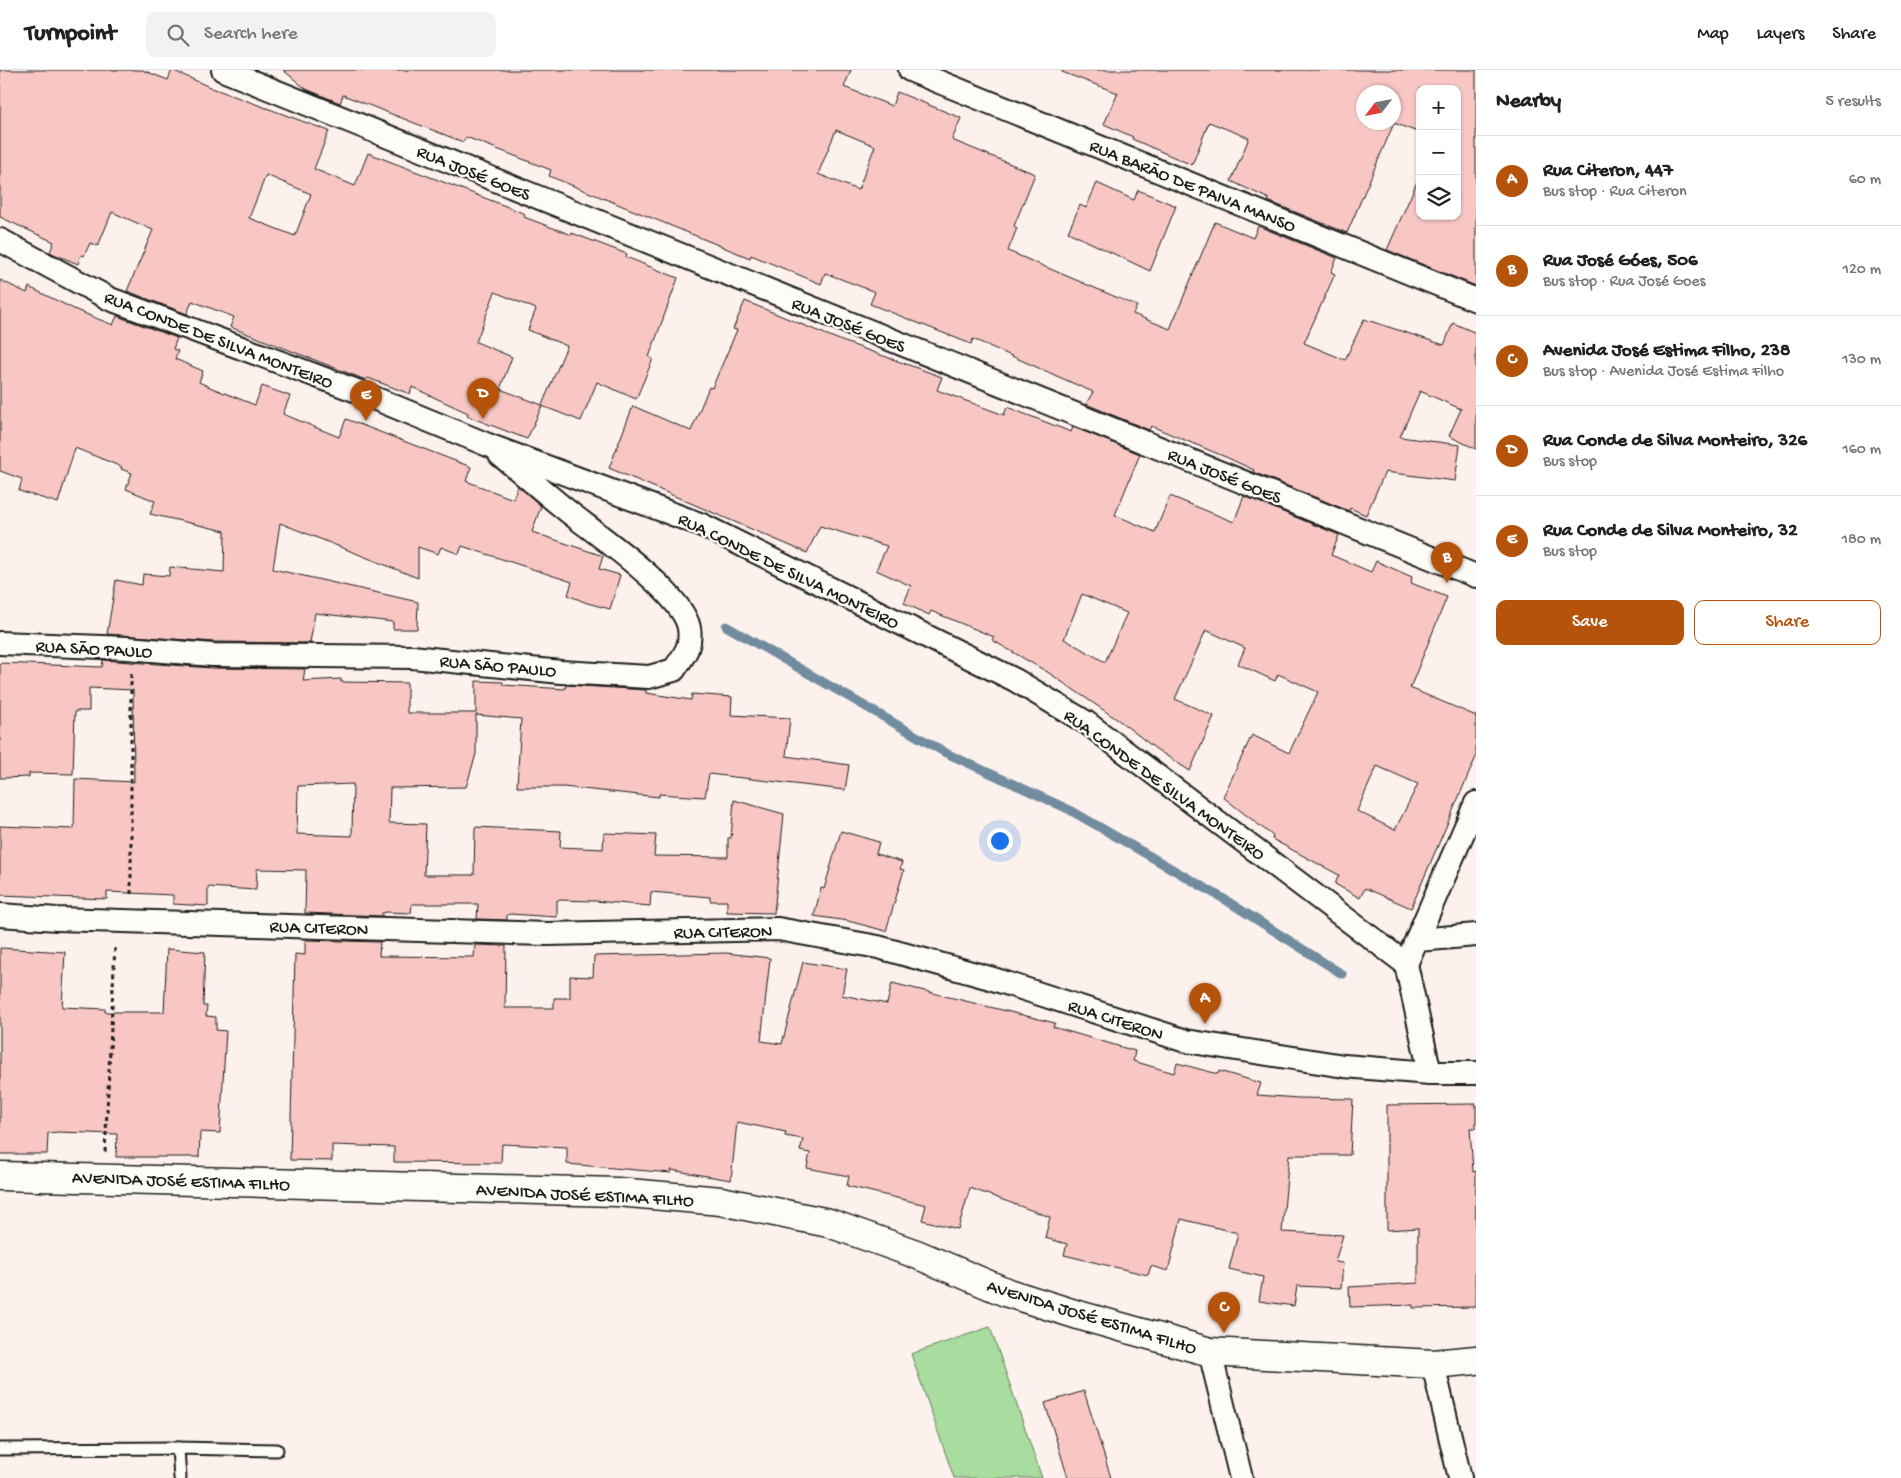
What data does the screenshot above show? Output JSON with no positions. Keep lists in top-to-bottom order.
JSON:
{
  "streets": {
    "street": [
      "RUA JOSÉ GOES",
      "RUA BARÃO DE PAIVA MANSO",
      "RUA CONDE DE SILVA MONTEIRO",
      "RUA SÃO PAULO",
      "RUA CITERON",
      "AVENIDA JOSÉ ESTIMA FILHO"
    ]
  },
  "crossings": [
    ["RUA CONDE DE SILVA MONTEIRO", "RUA SÃO PAULO"]
  ],
  "north": "bottom left",
  "page": {
    "header": "Turnpoint",
    "search": "Search here",
    "nav": ["Map", "Layers", "Share"],
    "heading": ["Nearby", "5 results"],
    "map_buttons": ["+", "−"],
    "list": [
      {
        "mark": "A",
        "name": "Rua Citeron, 447",
        "note": "Bus stop · Rua Citeron",
        "value": "60 m"
      },
      {
        "mark": "B",
        "name": "Rua José Góes, 506",
        "note": "Bus stop · Rua José Goes",
        "value": "120 m"
      },
      {
        "mark": "C",
        "name": "Avenida José Estima Filho, 238",
        "note": "Bus stop · Avenida José Estima Filho",
        "value": "130 m"
      },
      {
        "mark": "D",
        "name": "Rua Conde de Silva Monteiro, 326",
        "note": "Bus stop",
        "value": "160 m"
      },
      {
        "mark": "E",
        "name": "Rua Conde de Silva Monteiro, 32",
        "note": "Bus stop",
        "value": "180 m"
      }
    ],
    "pins": [
      "D",
      "E",
      "B",
      "A",
      "C"
    ],
    "buttons": ["Save", "Share"]
  }
}
